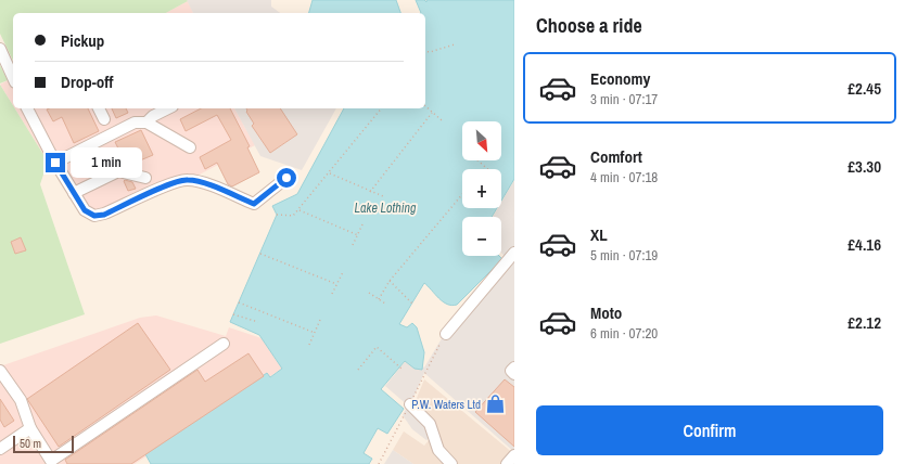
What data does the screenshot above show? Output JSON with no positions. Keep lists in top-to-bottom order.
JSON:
{
  "water": ["Lake Lothing"],
  "places": {
    "shop": ["P.W. Waters Ltd"]
  },
  "scale_bar": "50 m",
  "north": "bottom right",
  "page": {
    "heading": "Choose a ride",
    "banner": ["Pickup", "Drop-off"],
    "list": [
      {
        "name": "Economy",
        "note": "3 min · 07:17",
        "value": "£2.45"
      },
      {
        "name": "Comfort",
        "note": "4 min · 07:18",
        "value": "£3.30"
      },
      {
        "name": "XL",
        "note": "5 min · 07:19",
        "value": "£4.16"
      },
      {
        "name": "Moto",
        "note": "6 min · 07:20",
        "value": "£2.12"
      }
    ],
    "map_buttons": ["+", "−"],
    "bubble": "1 min",
    "buttons": "Confirm",
    "scale": "50 m"
  }
}
